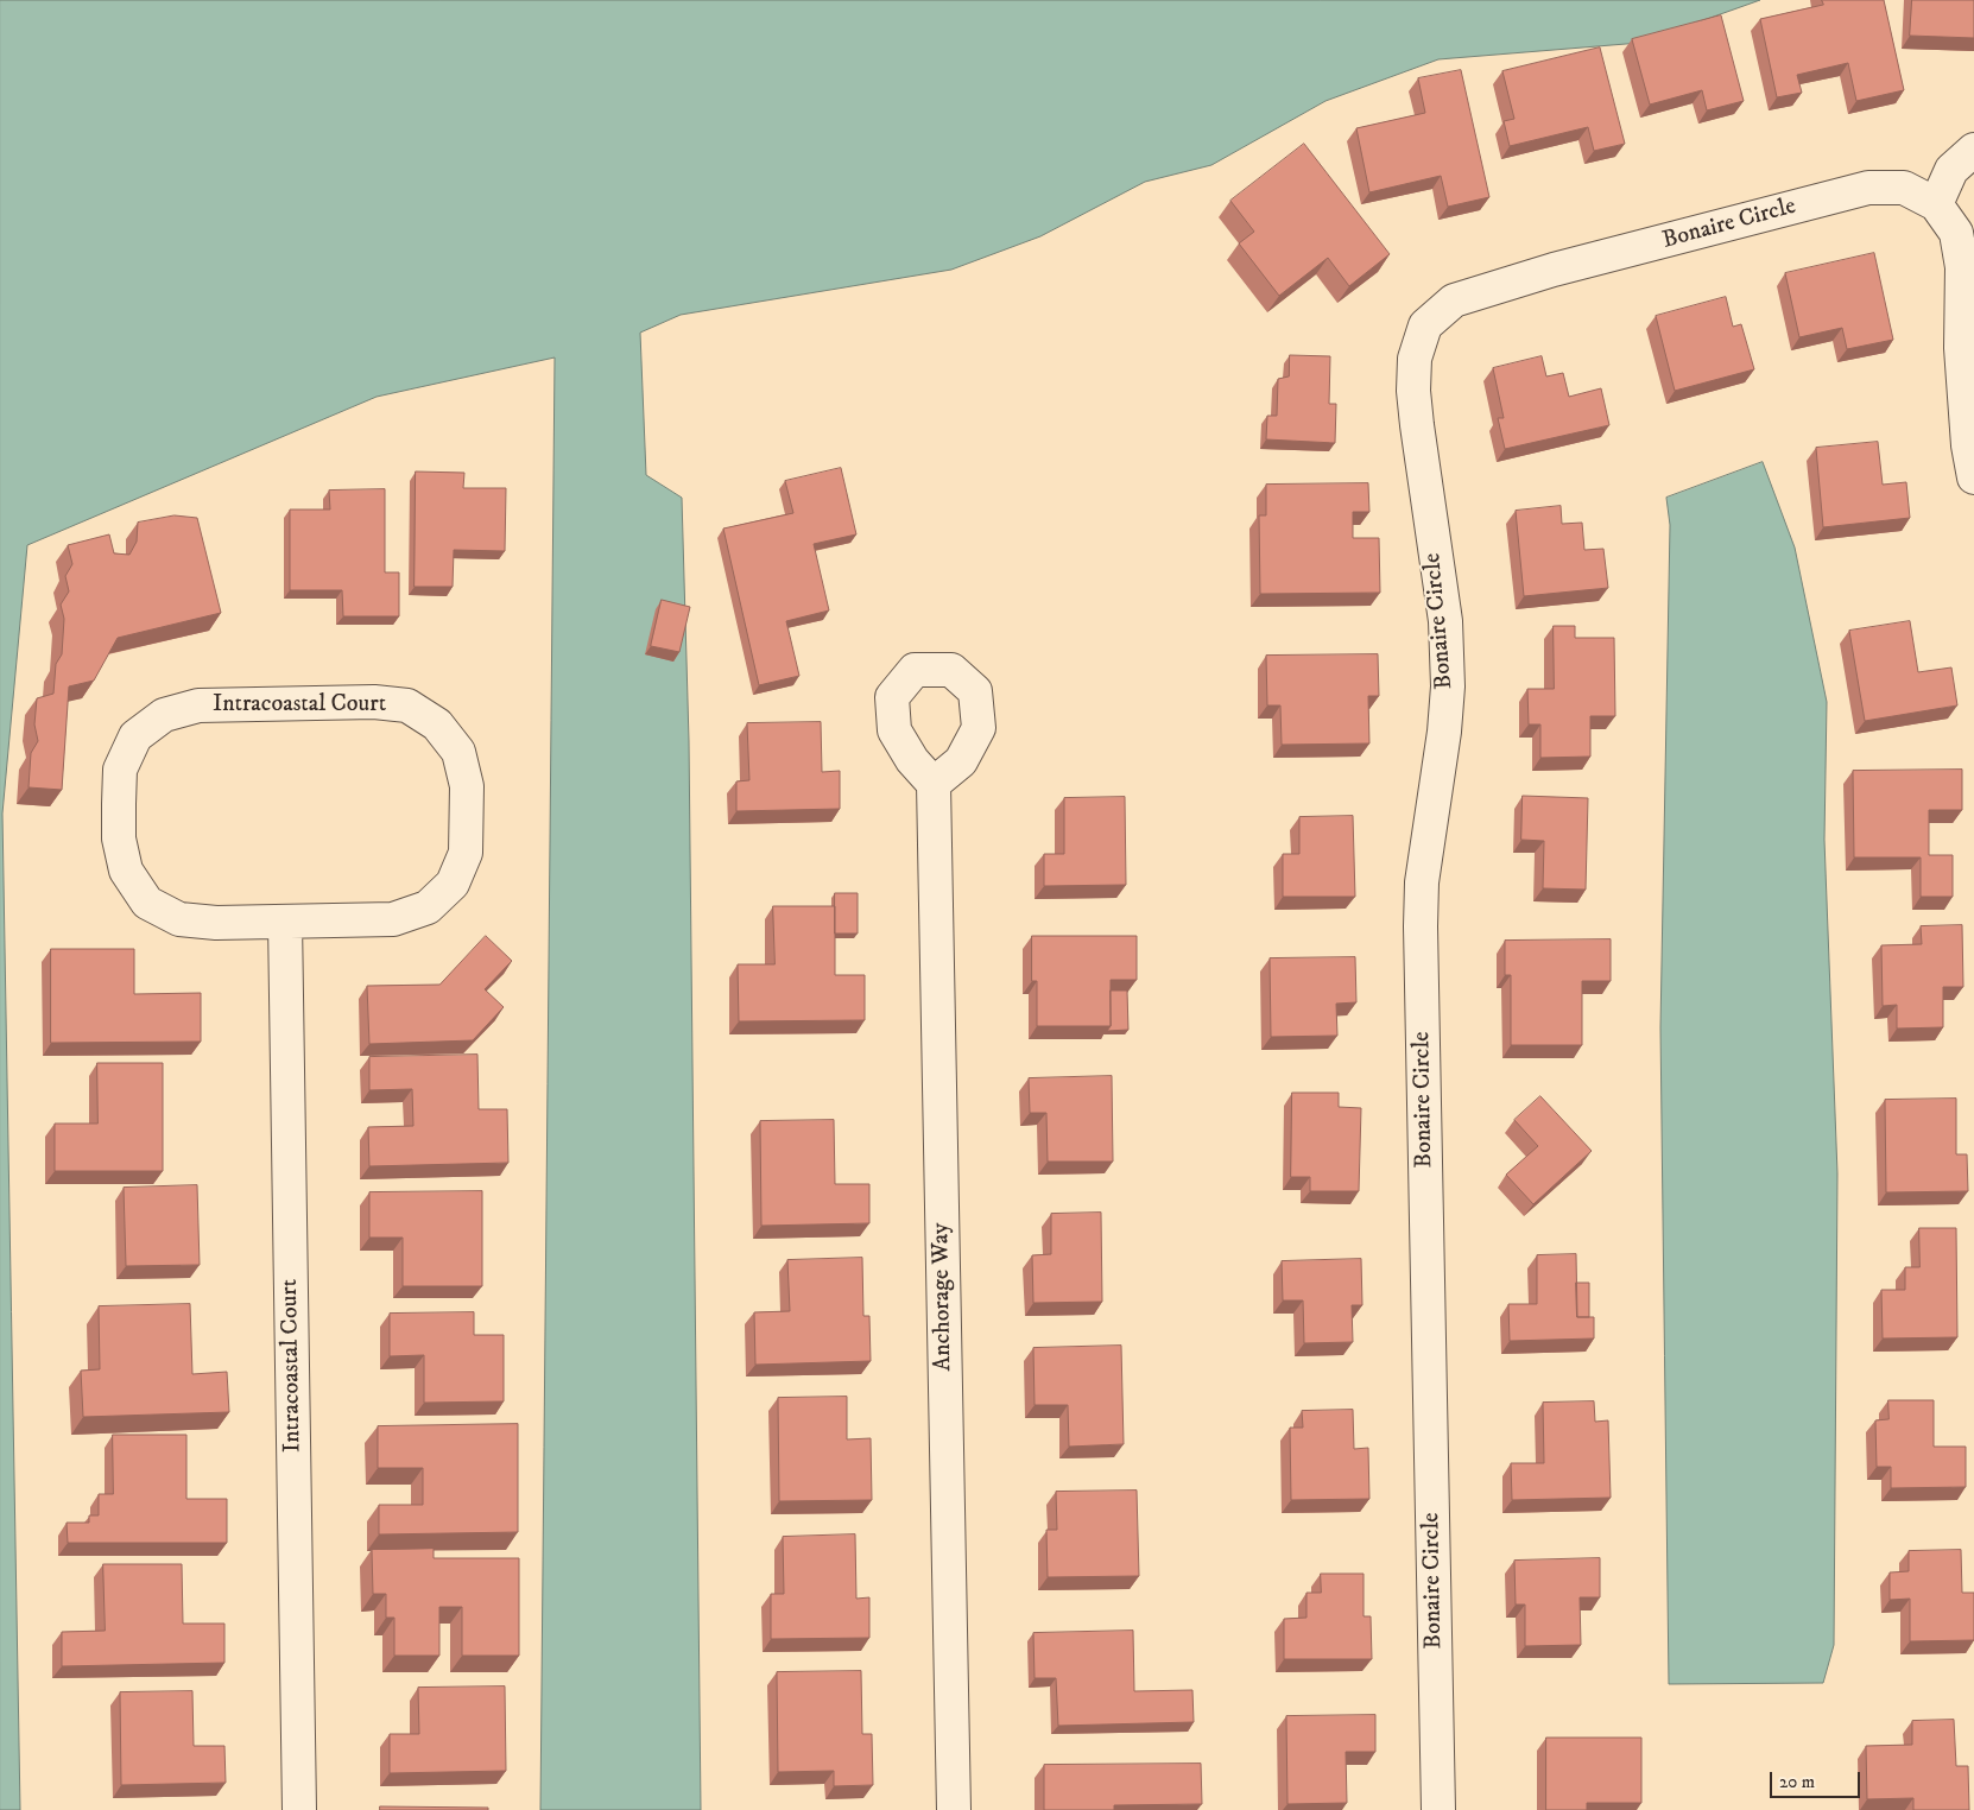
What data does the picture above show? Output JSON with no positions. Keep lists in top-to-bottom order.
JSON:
{
  "streets": {
    "street": ["Bonaire Circle", "Intracoastal Court", "Anchorage Way"]
  },
  "scale_bar": "20 m"
}
